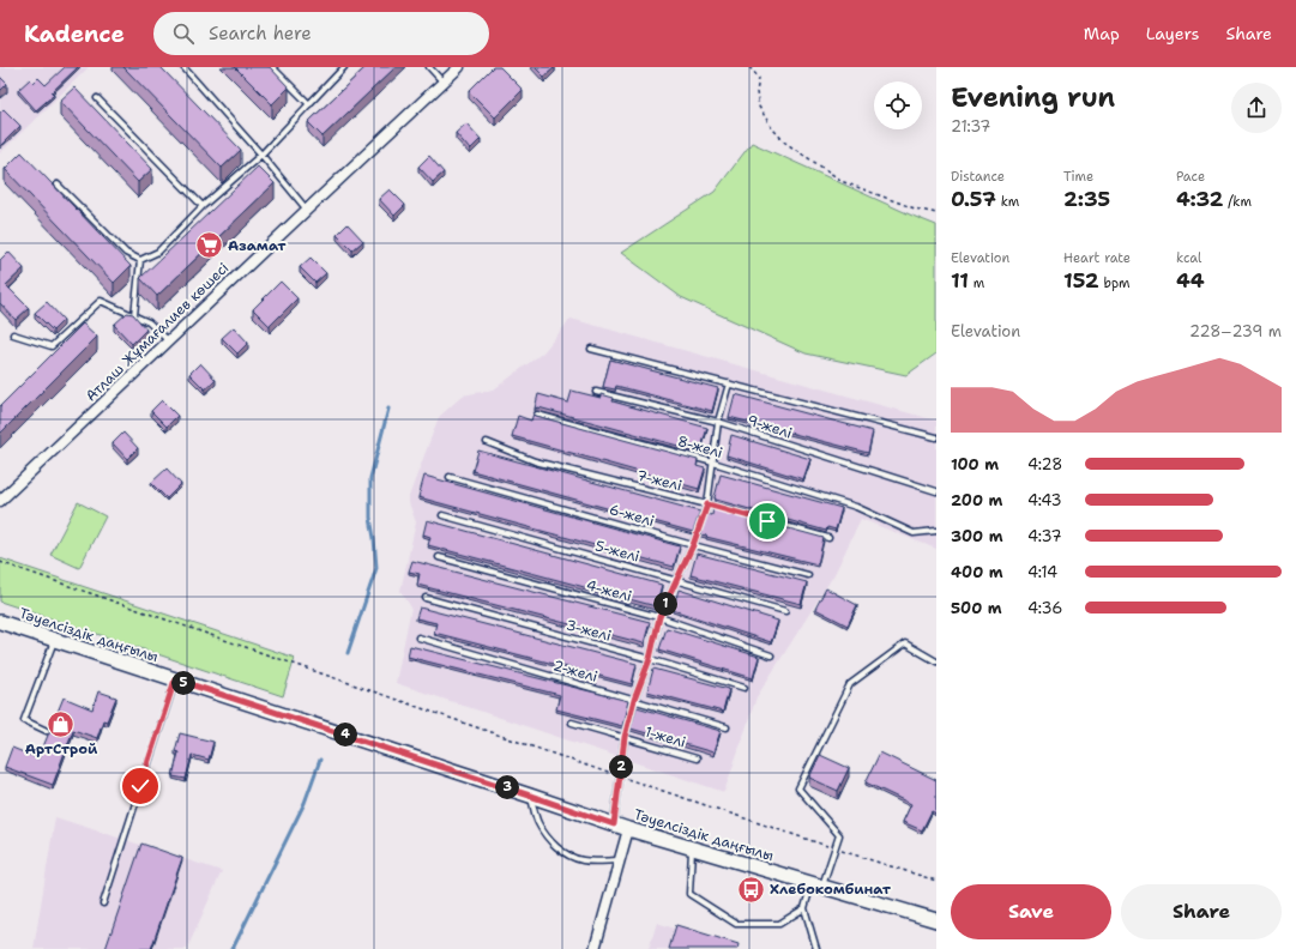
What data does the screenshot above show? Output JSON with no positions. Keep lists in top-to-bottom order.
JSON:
{
  "streets": {
    "street": ["Атлаш Жұмағалиев көшесі", "Тәуелсіздік даңғылы"],
    "lane": [
      "9-желі",
      "8-желі",
      "7-желі",
      "6-желі",
      "5-желі",
      "4-желі",
      "3-желі",
      "2-желі",
      "1-желі"
    ]
  },
  "places": {
    "supermarket": ["Азамат"],
    "shop": ["АртСтрой"],
    "bus stop": ["Хлебокомбинат"]
  },
  "page": {
    "header": "Kadence",
    "search": "Search here",
    "nav": ["Map", "Layers", "Share"],
    "heading": ["Evening run", "21:37"],
    "stats": [
      ["Distance", "0.57 km"],
      ["Time", "2:35"],
      ["Pace", "4:32 /km"],
      ["Elevation", "11 m"],
      ["Heart rate", "152 bpm"],
      ["kcal", "44"]
    ],
    "chart": ["Elevation", "228–239 m"],
    "list": [
      {
        "name": "100 m",
        "note": "4:28"
      },
      {
        "name": "200 m",
        "note": "4:43"
      },
      {
        "name": "300 m",
        "note": "4:37"
      },
      {
        "name": "400 m",
        "note": "4:14"
      },
      {
        "name": "500 m",
        "note": "4:36"
      }
    ],
    "pins": [
      "1",
      "5",
      "4",
      "2",
      "3"
    ],
    "buttons": ["Save", "Share"]
  }
}
